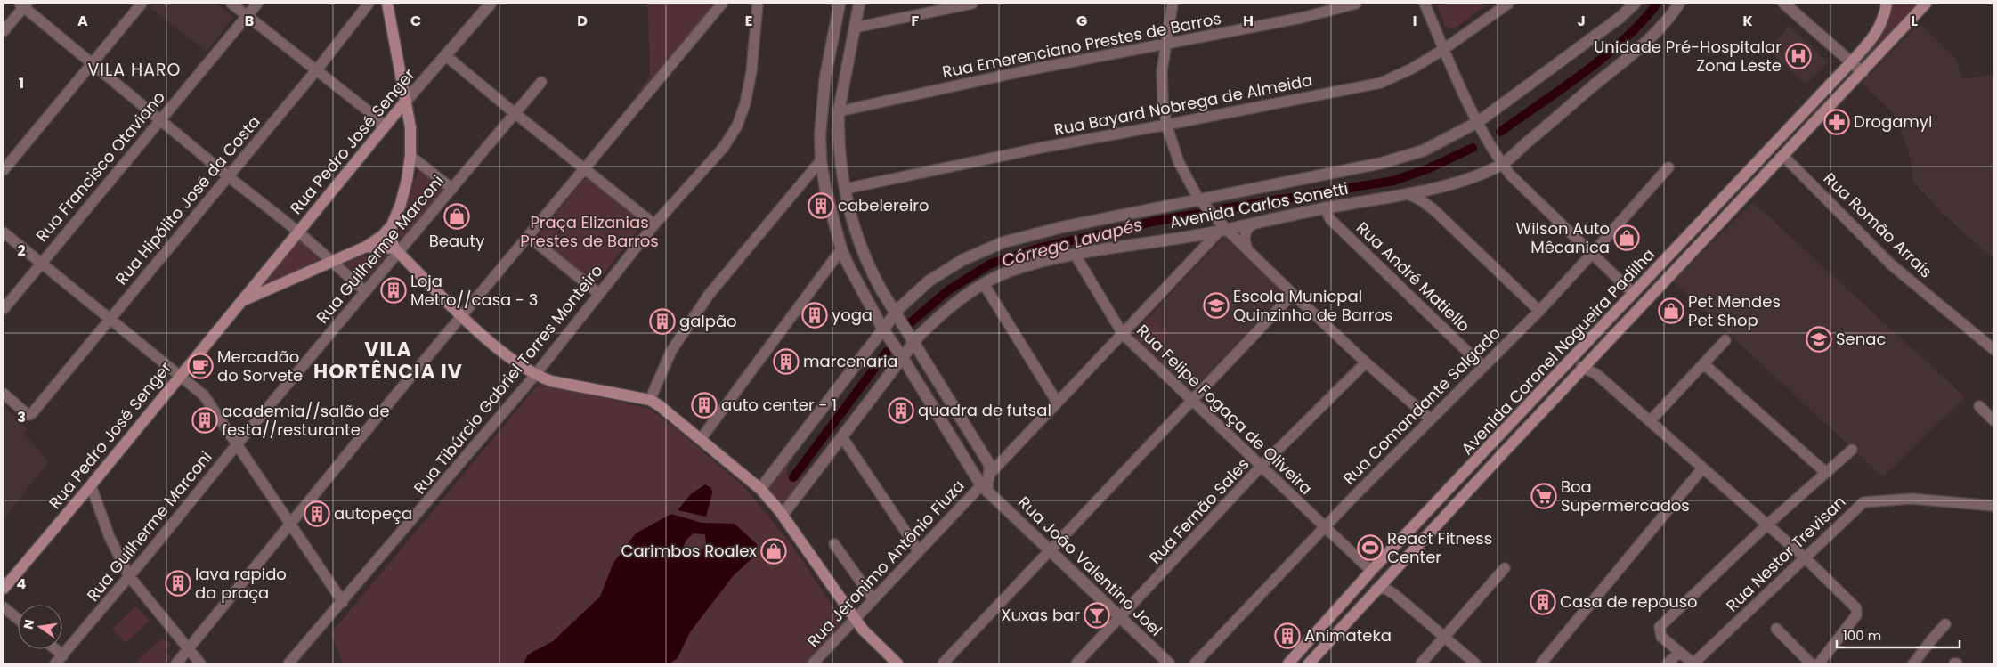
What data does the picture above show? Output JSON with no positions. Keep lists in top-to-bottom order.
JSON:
{
  "streets": {
    "main road": ["Rua Pedro José Senger", "Avenida Coronel Nogueira Padilha"],
    "street": [
      "Rua Emerenciano Prestes de Barros",
      "Rua Bayard Nobrega de Almeida",
      "Rua Francisco Otaviano",
      "Rua Hipólito José da Costa",
      "Avenida Carlos Sonetti",
      "Rua Romão Arrais",
      "Rua Guilherme Marconi",
      "Rua André Matiello",
      "Rua Tibúrcio Gabriel Torres Monteiro",
      "Rua Comandante Salgado",
      "Rua Felipe Fogaça de Oliveira",
      "Rua Fernão Sales",
      "Rua Nestor Trevisan",
      "Rua Jeronimo Antônio Fiuza",
      "Rua João Valentino Joel"
    ]
  },
  "crossings": [
    ["Avenida Carlos Sonetti", "Rua André Matiello"],
    ["Avenida Carlos Sonetti", "Rua Felipe Fogaça de Oliveira"],
    ["Avenida Carlos Sonetti", "Rua Jeronimo Antônio Fiuza"],
    ["Avenida Carlos Sonetti", "Rua João Valentino Joel"],
    ["Rua Romão Arrais", "Avenida Coronel Nogueira Padilha"],
    ["Rua André Matiello", "Rua Comandante Salgado"],
    ["Avenida Coronel Nogueira Padilha", "Rua Felipe Fogaça de Oliveira"],
    ["Rua Comandante Salgado", "Rua Felipe Fogaça de Oliveira"],
    ["Rua Felipe Fogaça de Oliveira", "Rua Fernão Sales"],
    ["Rua Felipe Fogaça de Oliveira", "Rua Jeronimo Antônio Fiuza"],
    ["Rua Fernão Sales", "Rua João Valentino Joel"],
    ["Rua Jeronimo Antônio Fiuza", "Rua João Valentino Joel"]
  ],
  "districts": ["VILA HARO", "VILA HORTÊNCIA IV"],
  "water": ["Córrego Lavapés"],
  "parks": ["Praça Elizanias Prestes de Barros"],
  "places": {
    "hospital": ["Unidade Pré-Hospitalar Zona Leste"],
    "pharmacy": ["Drogamyl"],
    "building": [
      "cabelereiro",
      "Loja Metro//casa - 3",
      "yoga",
      "galpão",
      "marcenaria",
      "auto center - 1",
      "quadra de futsal",
      "academia//salão de festa//resturante",
      "autopeça",
      "lava rapido da praça",
      "Casa de repouso",
      "Animateka"
    ],
    "shop": [
      "Beauty",
      "Wilson Auto Mêcanica",
      "Pet Mendes Pet Shop",
      "Carimbos Roalex"
    ],
    "school or university": ["Escola Municpal Quinzinho de Barros", "Senac"],
    "cafe": ["Mercadão do Sorvete"],
    "supermarket": ["Boa Supermercados"],
    "sports": ["React Fitness Center"],
    "bar": ["Xuxas bar"]
  },
  "scale_bar": "100 m",
  "north": "left",
  "grid": {
    "columns": [
      "A",
      "B",
      "C",
      "D",
      "E",
      "F",
      "G",
      "H",
      "I",
      "J",
      "K",
      "L"
    ],
    "rows": [
      "1",
      "2",
      "3",
      "4"
    ]
  }
}
